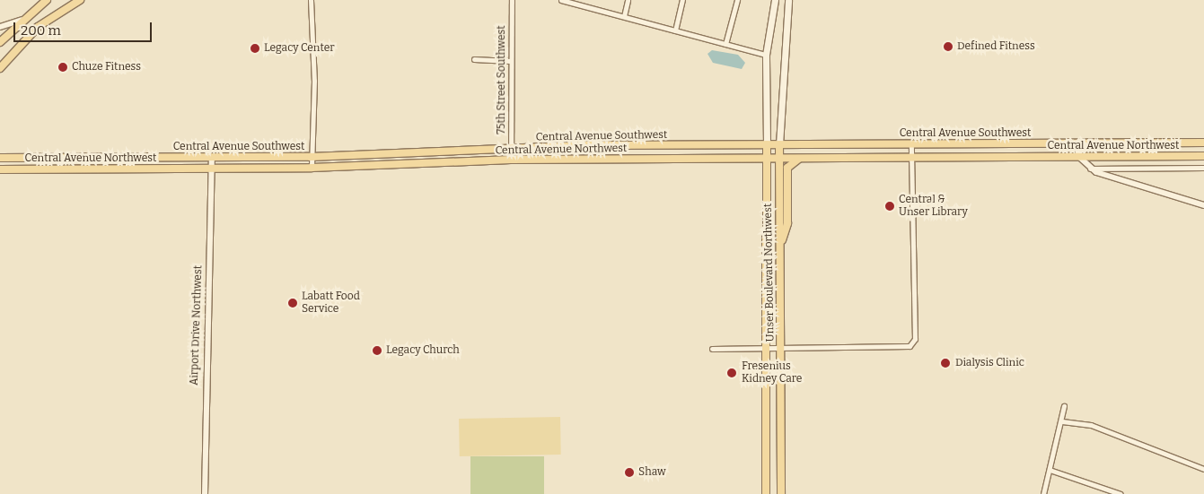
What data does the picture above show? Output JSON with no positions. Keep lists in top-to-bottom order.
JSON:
{
  "streets": {
    "main road": ["Central Avenue Southwest", "Central Avenue Northwest", "Unser Boulevard Northwest"],
    "street": ["75th Street Southwest", "Airport Drive Northwest"]
  },
  "crossings": [
    ["75th Street Southwest", "Central Avenue Southwest"],
    ["75th Street Southwest", "Central Avenue Northwest"],
    ["Central Avenue Southwest", "Unser Boulevard Northwest"],
    ["Central Avenue Southwest", "Airport Drive Northwest"],
    ["Central Avenue Northwest", "Unser Boulevard Northwest"],
    ["Central Avenue Northwest", "Airport Drive Northwest"]
  ],
  "places": [
    "Defined Fitness",
    "Legacy Center",
    "Chuze Fitness",
    "Central & Unser Library",
    "Labatt Food Service",
    "Legacy Church",
    "Dialysis Clinic",
    "Fresenius Kidney Care",
    "Shaw"
  ],
  "scale_bar": "200 m"
}
